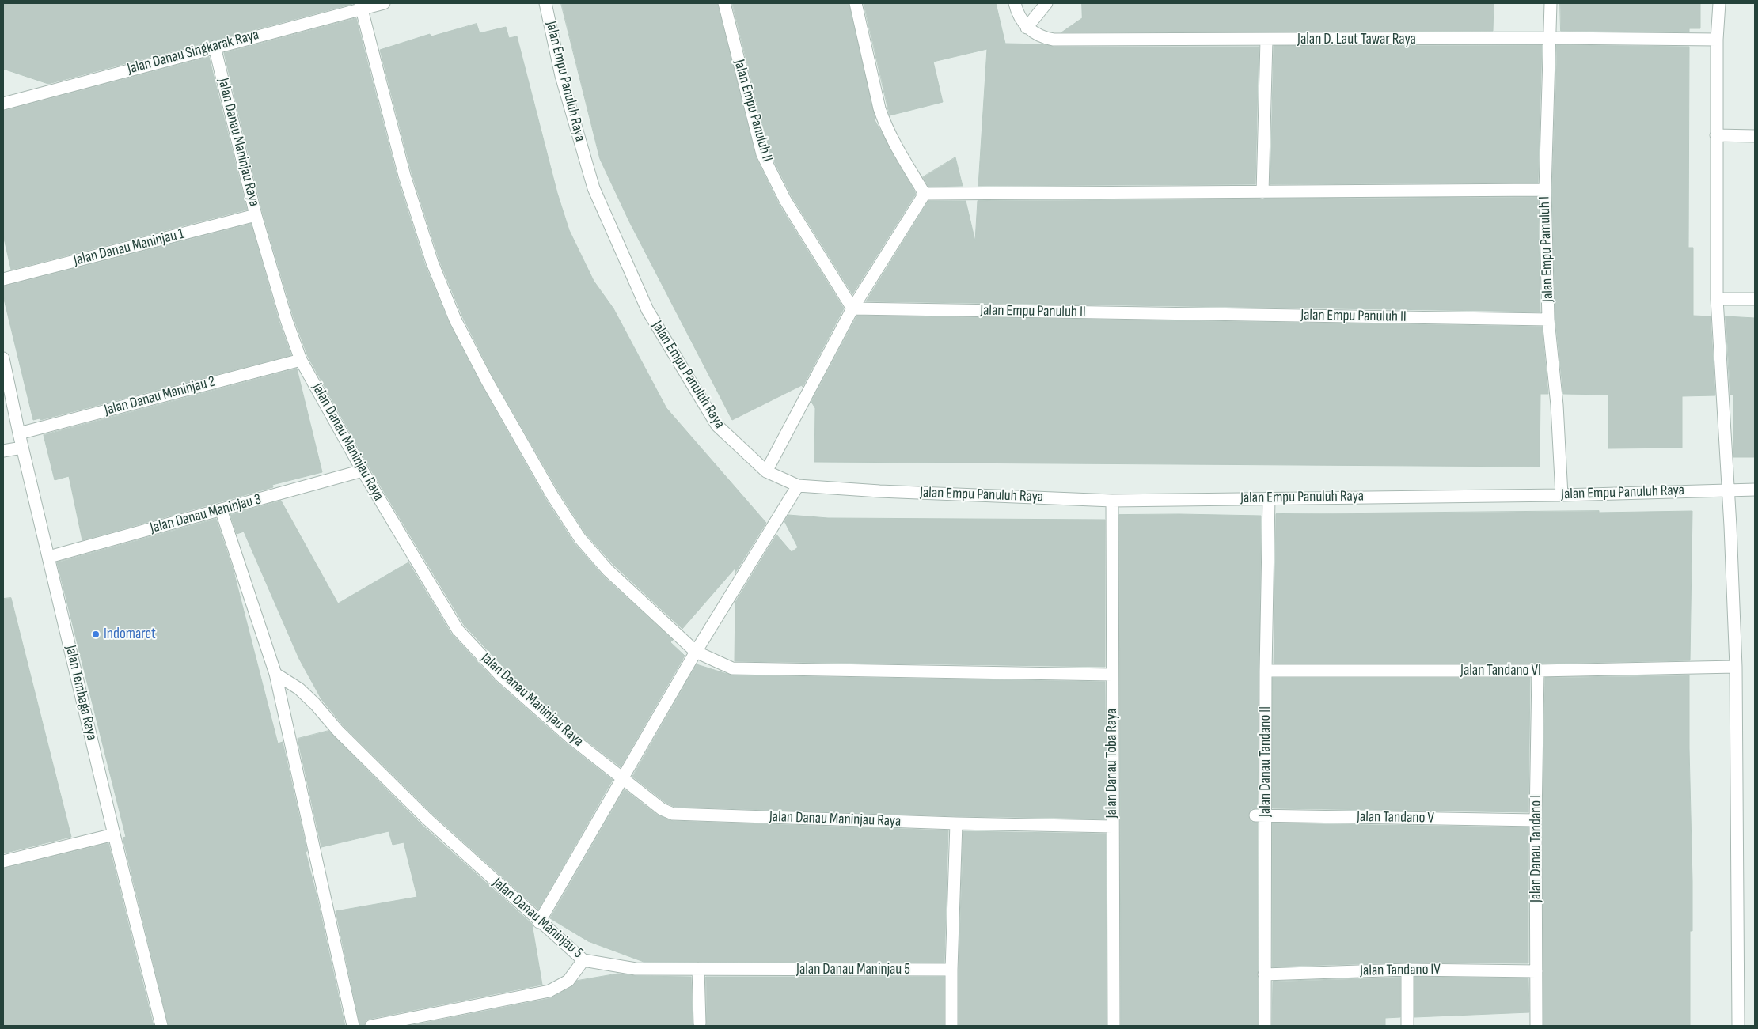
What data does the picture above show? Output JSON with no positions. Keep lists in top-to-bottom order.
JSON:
{
  "streets": {
    "street": [
      "Jalan D. Laut Tawar Raya",
      "Jalan Danau Singkarak Raya",
      "Jalan Empu Panuluh Raya",
      "Jalan Empu Panuluh II",
      "Jalan Danau Maninjau Raya",
      "Jalan Danau Maninjau 1",
      "Jalan Empu Pamuluh I",
      "Jalan Danau Maninjau 2",
      "Jalan Danau Maninjau 3",
      "Jalan Tandano VI",
      "Jalan Tembaga Raya",
      "Jalan Danau Tandano II",
      "Jalan Danau Toba Raya",
      "Jalan Tandano V",
      "Jalan Danau Tandano I",
      "Jalan Danau Maninjau 5",
      "Jalan Tandano IV"
    ]
  },
  "crossings": [
    ["Jalan D. Laut Tawar Raya", "Jalan Empu Pamuluh I"],
    ["Jalan Danau Singkarak Raya", "Jalan Danau Maninjau Raya"],
    ["Jalan Empu Panuluh Raya", "Jalan Empu Pamuluh I"],
    ["Jalan Empu Panuluh Raya", "Jalan Danau Tandano II"],
    ["Jalan Empu Panuluh Raya", "Jalan Danau Toba Raya"],
    ["Jalan Empu Panuluh II", "Jalan Empu Pamuluh I"],
    ["Jalan Danau Maninjau Raya", "Jalan Danau Maninjau 1"],
    ["Jalan Danau Maninjau Raya", "Jalan Danau Maninjau 2"],
    ["Jalan Danau Maninjau Raya", "Jalan Danau Maninjau 3"],
    ["Jalan Danau Maninjau Raya", "Jalan Danau Toba Raya"],
    ["Jalan Danau Maninjau 2", "Jalan Tembaga Raya"],
    ["Jalan Danau Maninjau 3", "Jalan Tembaga Raya"],
    ["Jalan Tandano VI", "Jalan Danau Tandano II"],
    ["Jalan Tandano VI", "Jalan Danau Tandano I"],
    ["Jalan Danau Tandano II", "Jalan Tandano V"],
    ["Jalan Danau Tandano II", "Jalan Tandano IV"],
    ["Jalan Tandano V", "Jalan Danau Tandano I"],
    ["Jalan Danau Tandano I", "Jalan Tandano IV"]
  ],
  "places": ["Indomaret"]
}
